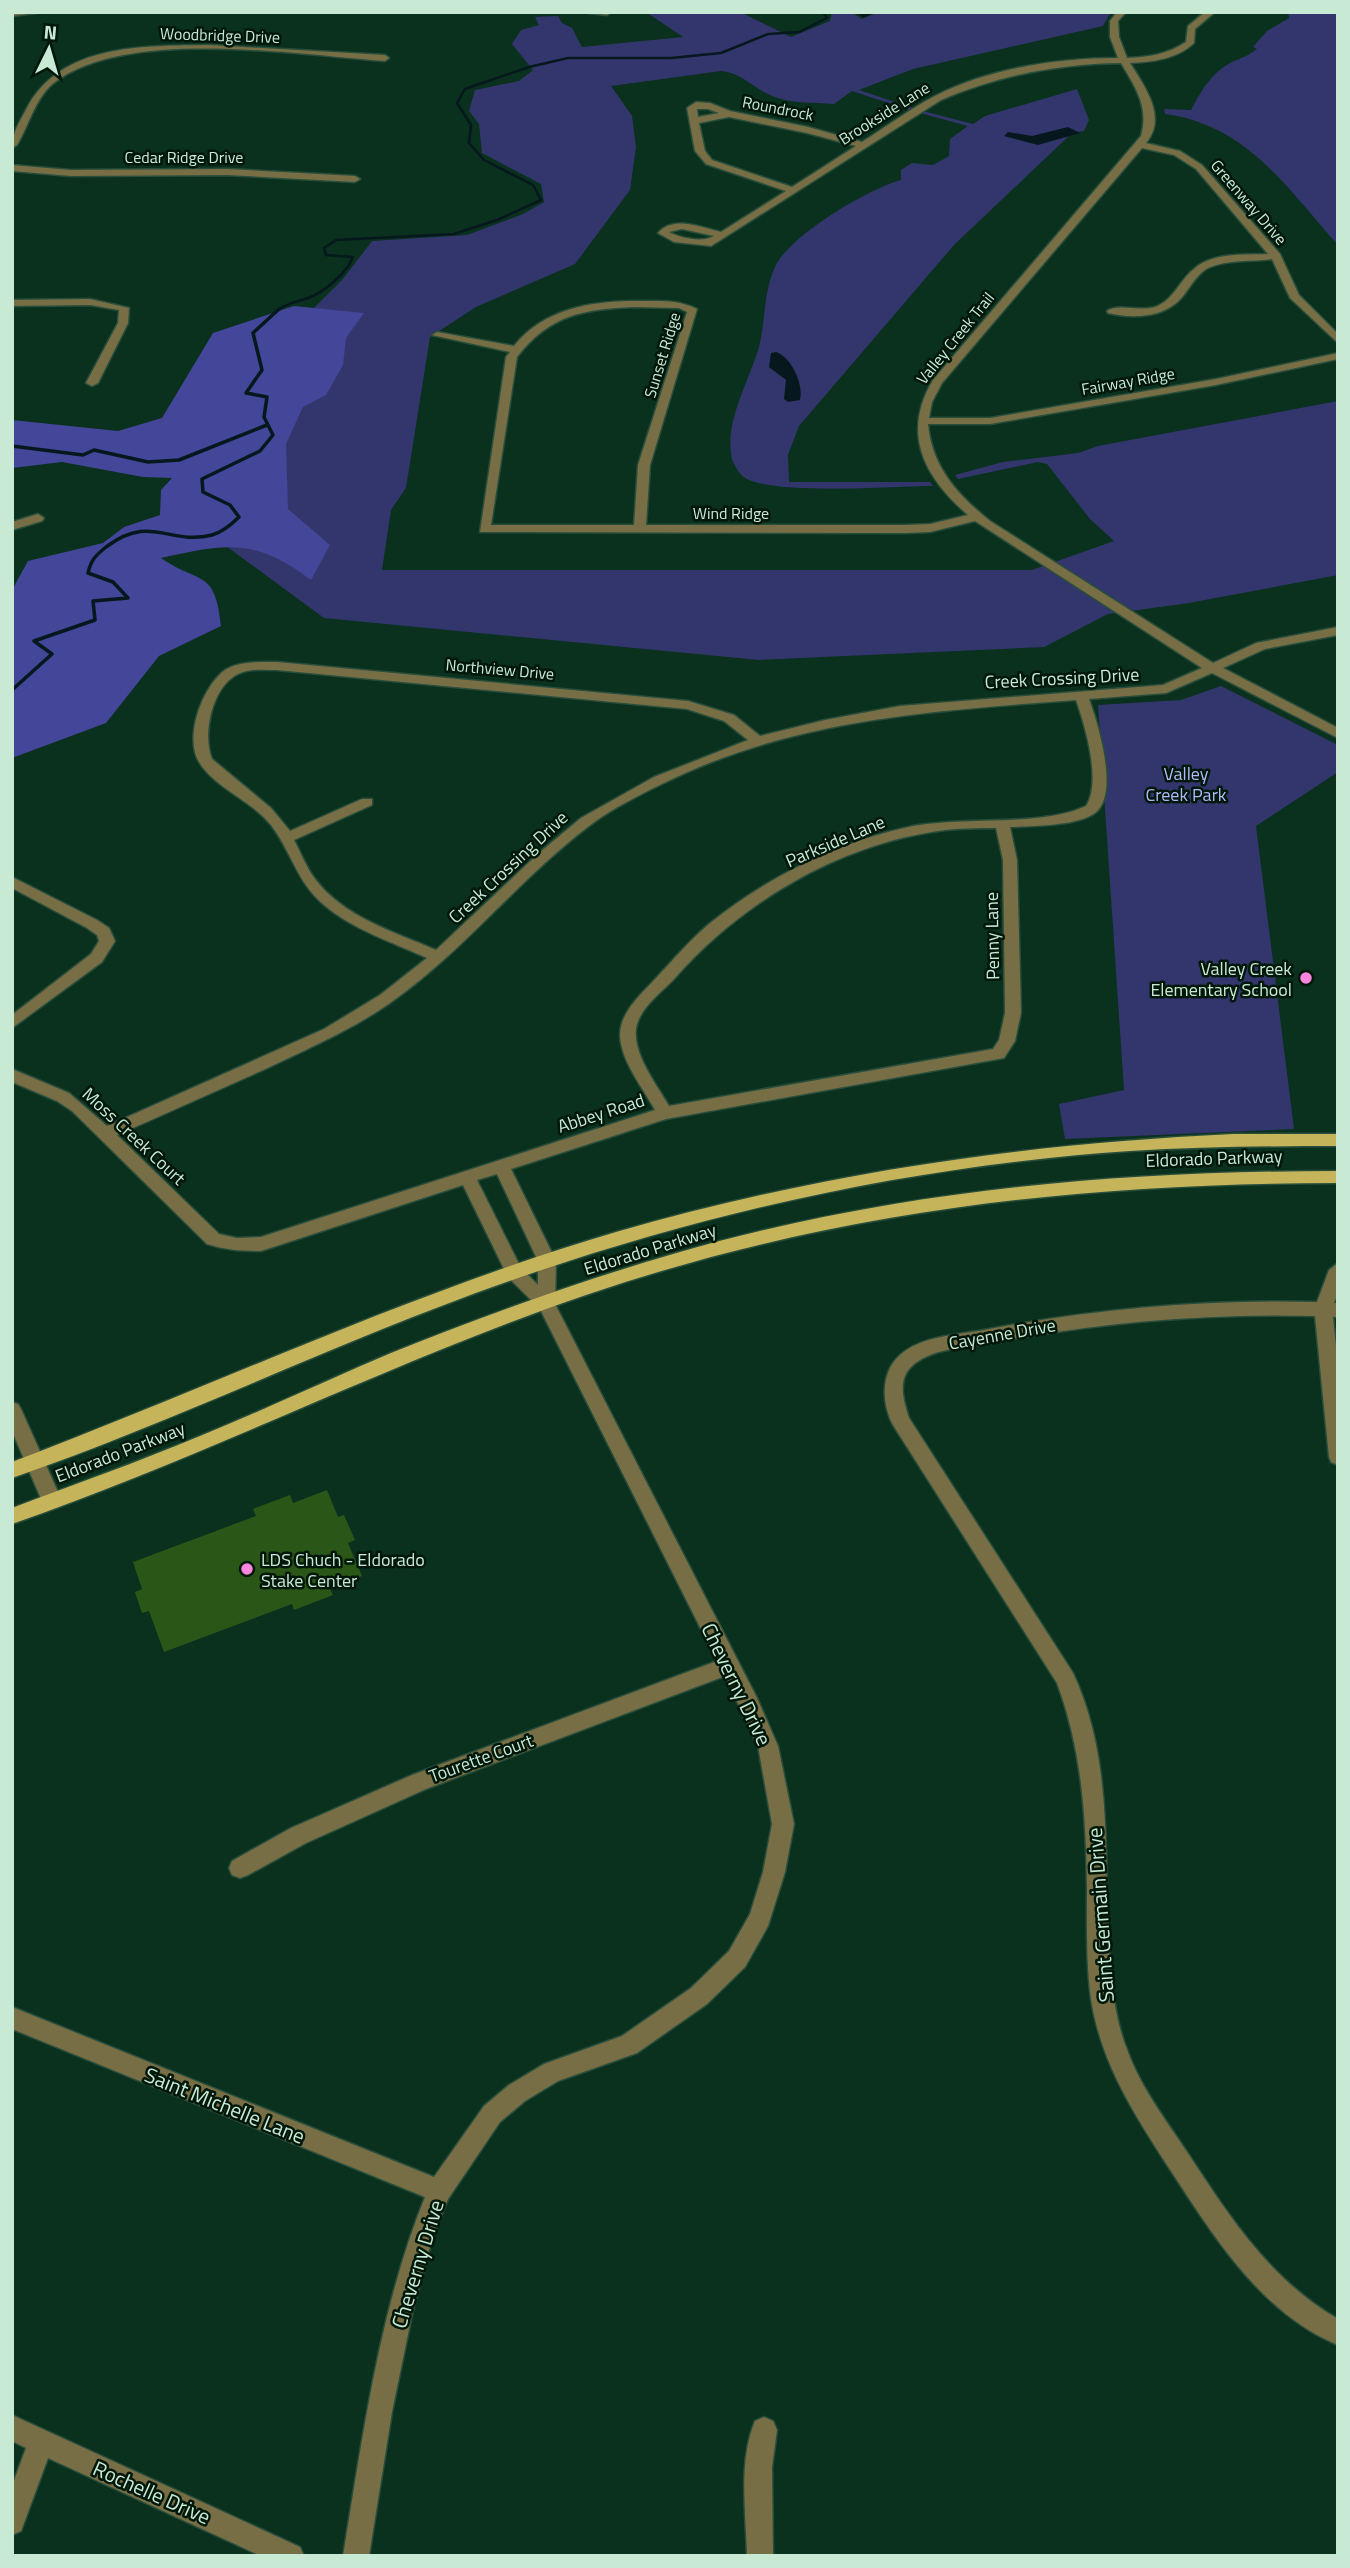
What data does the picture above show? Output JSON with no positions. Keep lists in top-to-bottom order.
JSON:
{
  "streets": {
    "main road": ["Eldorado Parkway"],
    "street": [
      "Woodbridge Drive",
      "Roundrock",
      "Brookside Lane",
      "Cedar Ridge Drive",
      "Greenway Drive",
      "Valley Creek Trail",
      "Sunset Ridge",
      "Fairway Ridge",
      "Wind Ridge",
      "Northview Drive",
      "Creek Crossing Drive",
      "Parkside Lane",
      "Penny Lane",
      "Abbey Road",
      "Moss Creek Court",
      "Cayenne Drive",
      "Cheverny Drive",
      "Tourette Court",
      "Saint Germain Drive",
      "Saint Michelle Lane",
      "Rochelle Drive"
    ]
  },
  "crossings": [
    ["Roundrock", "Brookside Lane"],
    ["Brookside Lane", "Valley Creek Trail"],
    ["Greenway Drive", "Valley Creek Trail"],
    ["Valley Creek Trail", "Fairway Ridge"],
    ["Valley Creek Trail", "Wind Ridge"],
    ["Valley Creek Trail", "Creek Crossing Drive"],
    ["Sunset Ridge", "Wind Ridge"],
    ["Northview Drive", "Creek Crossing Drive"],
    ["Creek Crossing Drive", "Parkside Lane"],
    ["Creek Crossing Drive", "Moss Creek Court"],
    ["Parkside Lane", "Penny Lane"],
    ["Parkside Lane", "Abbey Road"],
    ["Penny Lane", "Abbey Road"],
    ["Abbey Road", "Moss Creek Court"],
    ["Abbey Road", "Cheverny Drive"],
    ["Eldorado Parkway", "Cheverny Drive"],
    ["Cayenne Drive", "Saint Germain Drive"],
    ["Cheverny Drive", "Tourette Court"],
    ["Cheverny Drive", "Saint Michelle Lane"]
  ],
  "parks": ["Valley Creek Park"],
  "places": ["Valley Creek Elementary School", "LDS Chuch - Eldorado Stake Center"],
  "north": "top"
}
